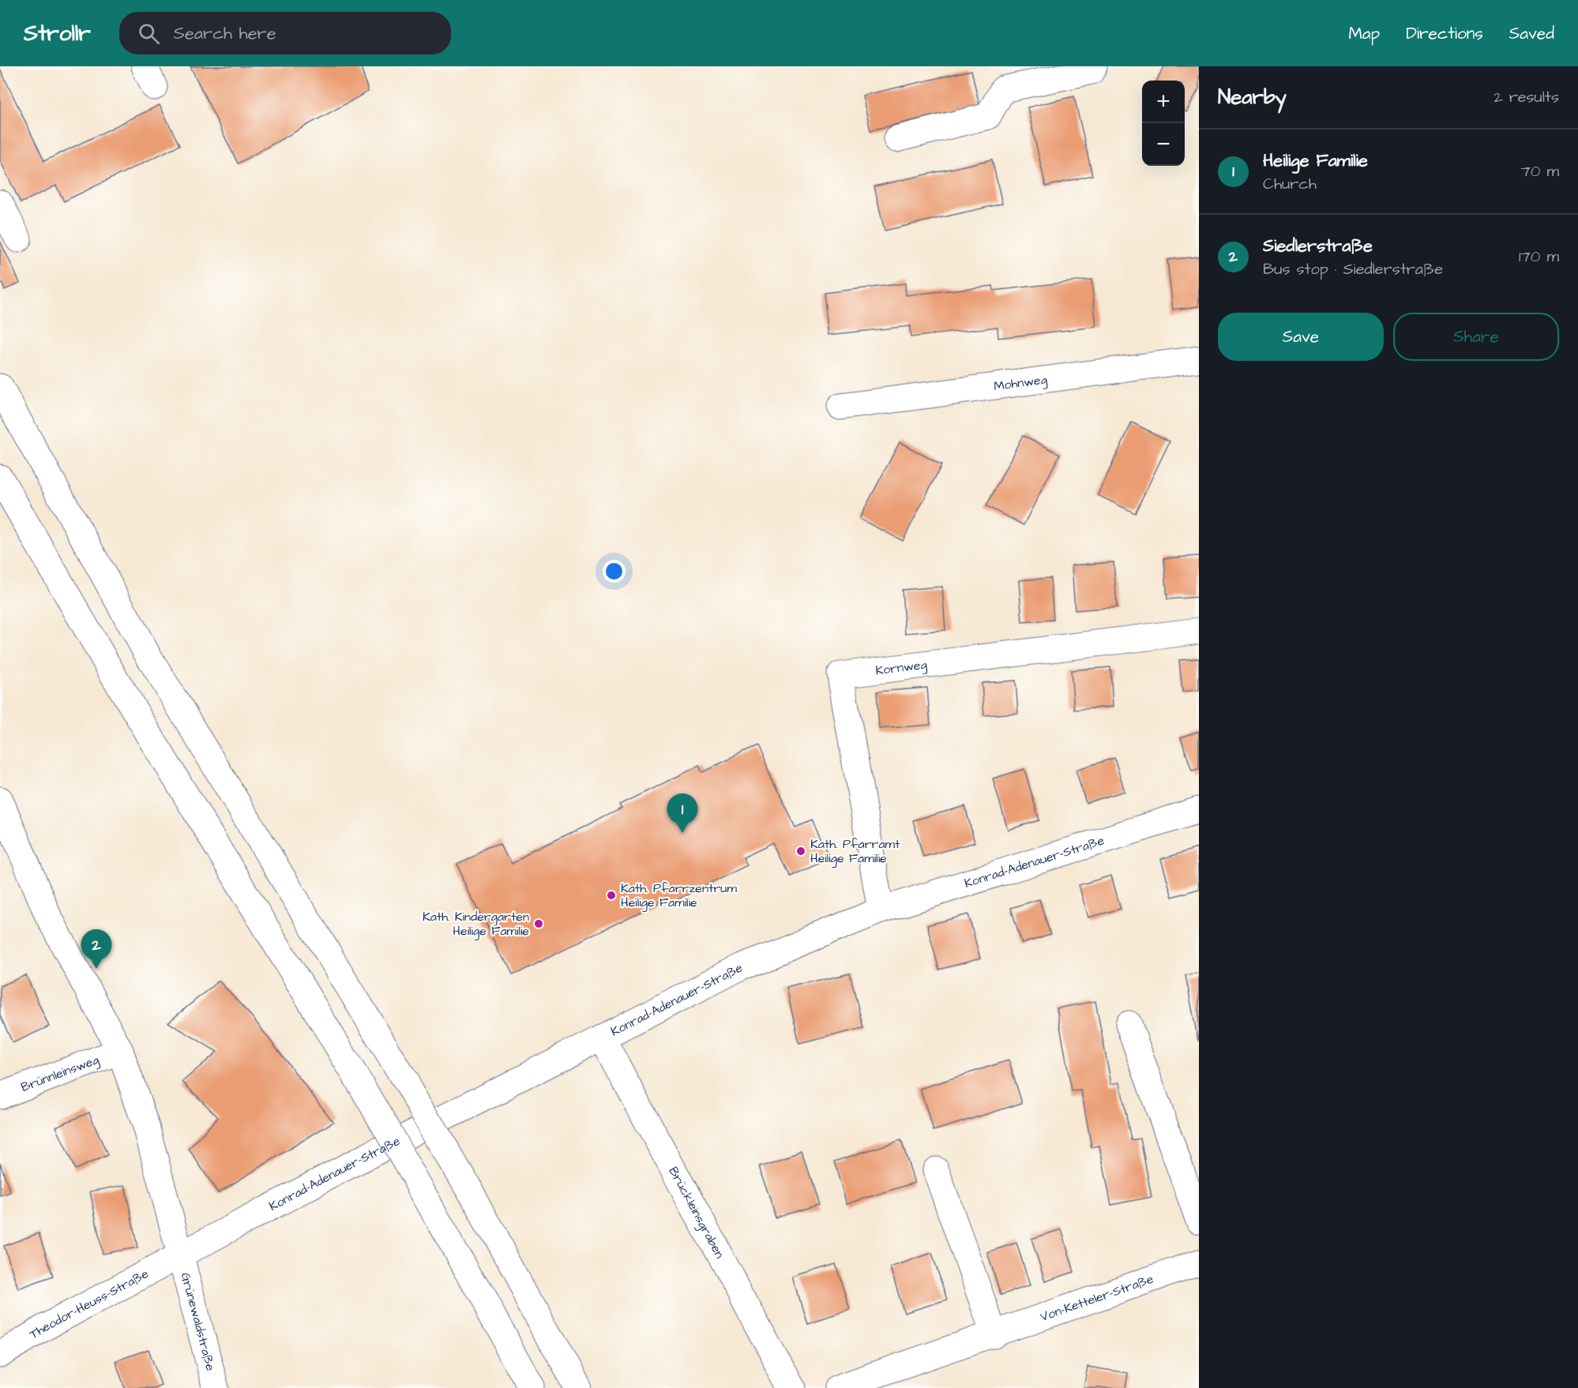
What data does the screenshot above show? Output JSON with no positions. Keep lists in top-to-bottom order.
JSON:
{
  "streets": {
    "main road": [
      "Mohnweg",
      "Kornweg",
      "Konrad-Adenauer-Straße",
      "Brünnleinsweg",
      "Brückleinsgraben",
      "Von-Ketteler-Straße",
      "Theodor-Heuss-Straße",
      "Grünewaldstraße"
    ]
  },
  "crossings": [
    ["Kornweg", "Konrad-Adenauer-Straße"],
    ["Konrad-Adenauer-Straße", "Brückleinsgraben"],
    ["Konrad-Adenauer-Straße", "Theodor-Heuss-Straße"],
    ["Konrad-Adenauer-Straße", "Grünewaldstraße"],
    ["Brünnleinsweg", "Grünewaldstraße"],
    ["Theodor-Heuss-Straße", "Grünewaldstraße"]
  ],
  "places": ["Kath. Pfarramt Heilige Familie", "Kath. Pfarrzentrum Heilige Familie", "Kath. Kindergarten Heilige Familie"],
  "page": {
    "header": "Strollr",
    "search": "Search here",
    "nav": ["Map", "Directions", "Saved"],
    "heading": ["Nearby", "2 results"],
    "map_buttons": ["+", "−"],
    "list": [
      {
        "mark": "1",
        "name": "Heilige Familie",
        "note": "Church",
        "value": "70 m"
      },
      {
        "mark": "2",
        "name": "Siedlerstraße",
        "note": "Bus stop · Siedlerstraße",
        "value": "170 m"
      }
    ],
    "buttons": ["Save", "Share"],
    "pins": ["1", "2"]
  }
}
